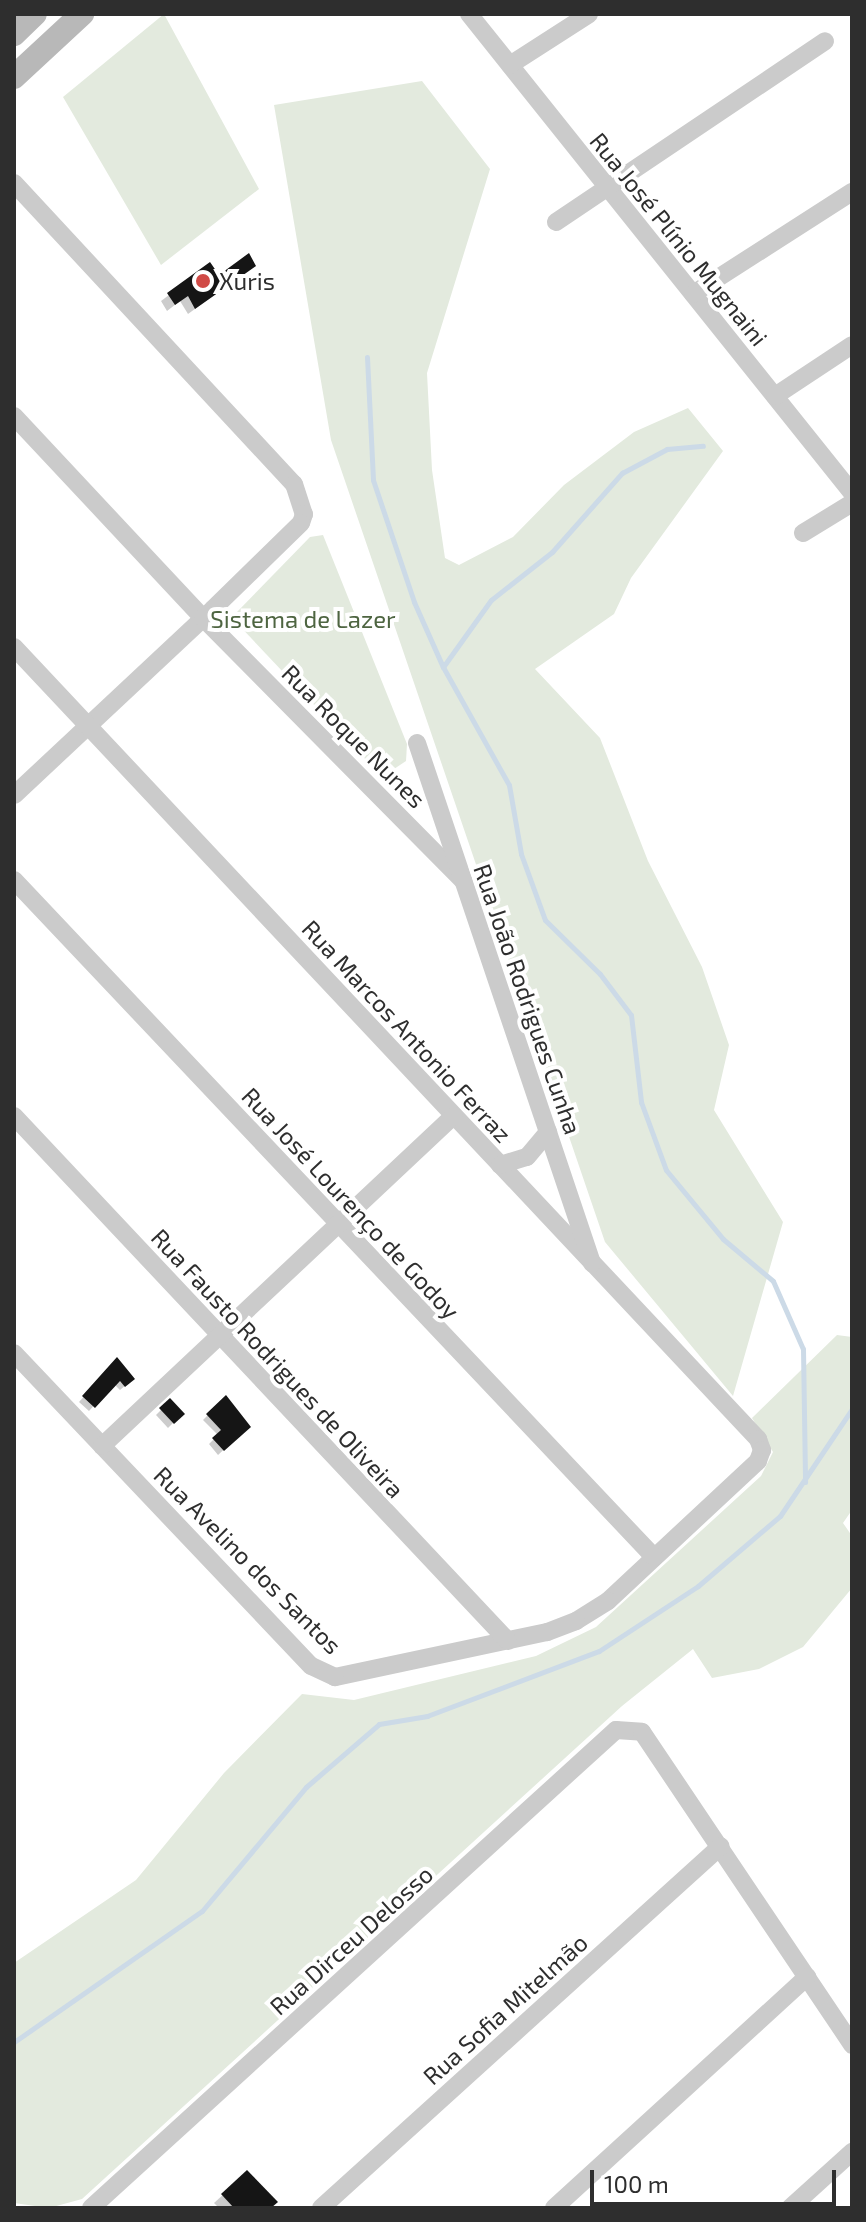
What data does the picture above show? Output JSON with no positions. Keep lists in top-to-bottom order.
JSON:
{
  "streets": {
    "street": [
      "Rua José Plínio Mugnaini",
      "Rua Roque Nunes",
      "Rua João Rodrigues Cunha",
      "Rua Marcos Antonio Ferraz",
      "Rua José Lourenço de Godoy",
      "Rua Fausto Rodrigues de Oliveira",
      "Rua Avelino dos Santos",
      "Rua Dirceu Delosso",
      "Rua Sofia Mitelmão"
    ]
  },
  "crossings": [
    ["Rua Roque Nunes", "Rua João Rodrigues Cunha"],
    ["Rua João Rodrigues Cunha", "Rua Marcos Antonio Ferraz"],
    ["Rua Marcos Antonio Ferraz", "Rua Avelino dos Santos"],
    ["Rua José Lourenço de Godoy", "Rua Avelino dos Santos"],
    ["Rua Fausto Rodrigues de Oliveira", "Rua Avelino dos Santos"],
    ["Rua Dirceu Delosso", "Rua Sofia Mitelmão"]
  ],
  "parks": ["Sistema de Lazer"],
  "places": ["Xuris"],
  "scale_bar": "100 m"
}
